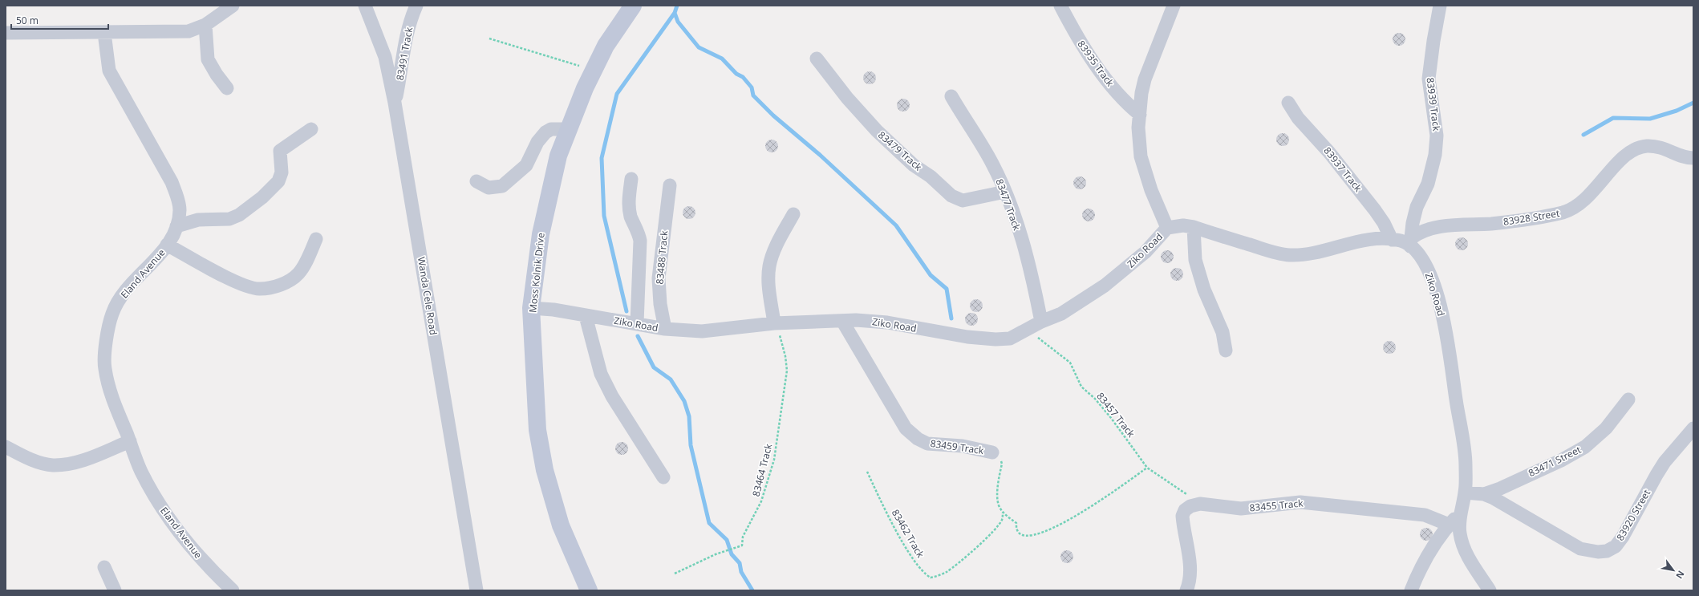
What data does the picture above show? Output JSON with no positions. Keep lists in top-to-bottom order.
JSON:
{
  "streets": {
    "main road": ["Moss Kolnik Drive"],
    "street": [
      "83491 Track",
      "83935 Track",
      "83939 Track",
      "83479 Track",
      "83937 Track",
      "83477 Track",
      "83928 Street",
      "Ziko Road",
      "83488 Track",
      "Eland Avenue",
      "Wanda Cele Road",
      "83459 Track",
      "83471 Street",
      "83455 Track",
      "83920 Street"
    ],
    "path": ["83457 Track", "83464 Track", "83462 Track"]
  },
  "crossings": [
    ["83491 Track", "Wanda Cele Road"],
    ["83939 Track", "83928 Street"],
    ["83939 Track", "Ziko Road"],
    ["83479 Track", "83477 Track"],
    ["83937 Track", "Ziko Road"],
    ["83477 Track", "Ziko Road"],
    ["83477 Track", "83457 Track"],
    ["83928 Street", "Ziko Road"],
    ["Ziko Road", "83488 Track"],
    ["Ziko Road", "Moss Kolnik Drive"],
    ["Ziko Road", "83457 Track"],
    ["Ziko Road", "83459 Track"],
    ["Ziko Road", "83464 Track"],
    ["Ziko Road", "83920 Street"],
    ["83457 Track", "83455 Track"],
    ["83459 Track", "83462 Track"],
    ["83471 Street", "83920 Street"]
  ],
  "scale_bar": "50 m",
  "north": "bottom right"
}
